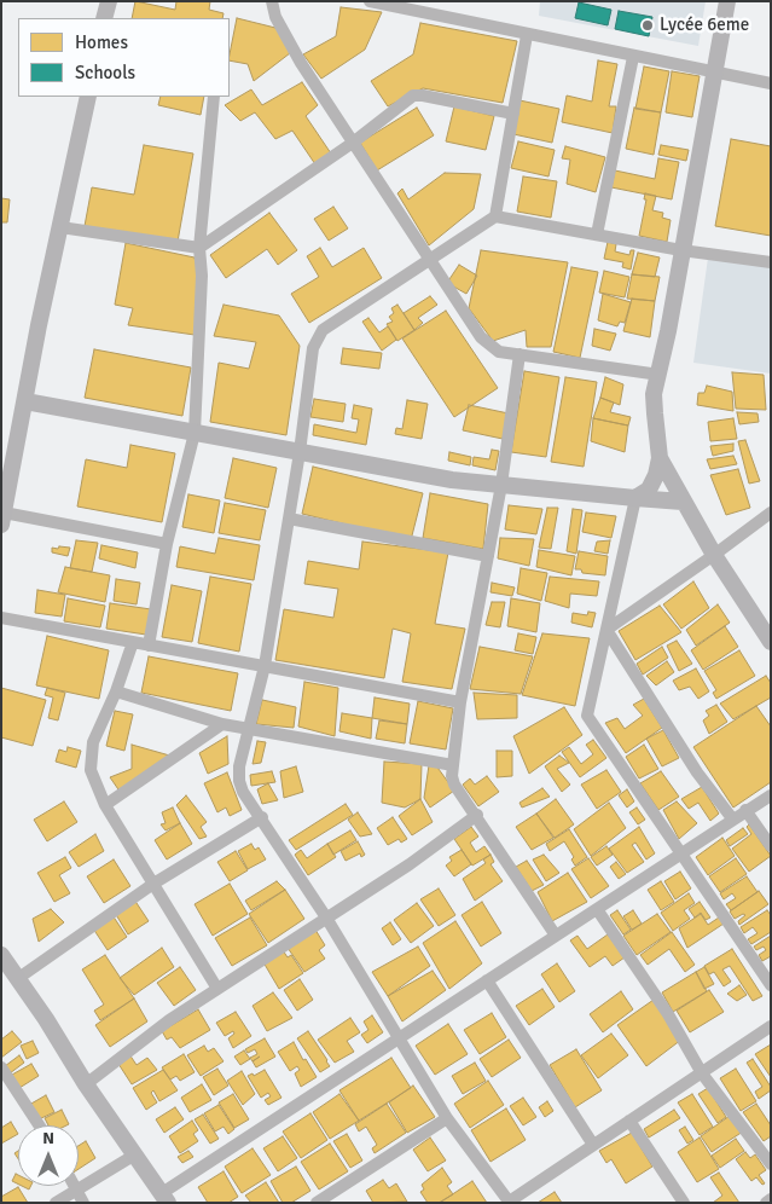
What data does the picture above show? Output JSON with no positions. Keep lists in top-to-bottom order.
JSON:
{
  "places": ["Lycée 6eme"],
  "legend": ["Homes", "Schools"],
  "north": "top"
}
